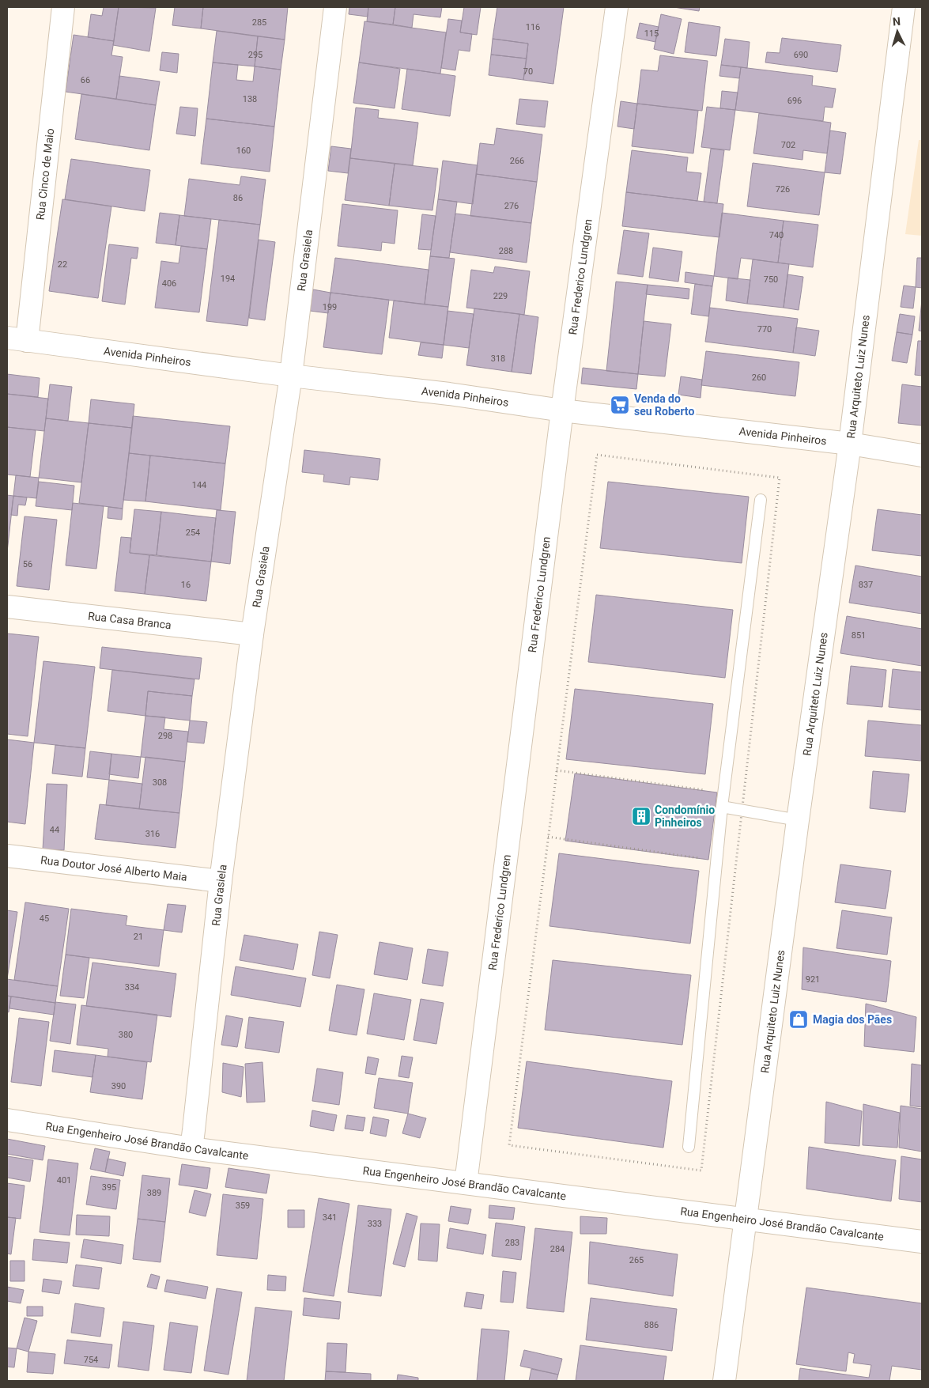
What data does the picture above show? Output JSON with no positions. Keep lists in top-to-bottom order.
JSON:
{
  "streets": {
    "street": [
      "Rua Cinco de Maio",
      "Rua Grasiela",
      "Rua Frederico Lundgren",
      "Avenida Pinheiros",
      "Rua Arquiteto Luiz Nunes",
      "Rua Casa Branca",
      "Rua Doutor José Alberto Maia",
      "Rua Engenheiro José Brandão Cavalcante"
    ]
  },
  "crossings": [
    ["Rua Cinco de Maio", "Avenida Pinheiros"],
    ["Rua Grasiela", "Avenida Pinheiros"],
    ["Rua Grasiela", "Rua Casa Branca"],
    ["Rua Grasiela", "Rua Doutor José Alberto Maia"],
    ["Rua Grasiela", "Rua Engenheiro José Brandão Cavalcante"],
    ["Rua Frederico Lundgren", "Avenida Pinheiros"],
    ["Rua Frederico Lundgren", "Rua Engenheiro José Brandão Cavalcante"],
    ["Avenida Pinheiros", "Rua Arquiteto Luiz Nunes"],
    ["Rua Arquiteto Luiz Nunes", "Rua Engenheiro José Brandão Cavalcante"]
  ],
  "places": {
    "supermarket": ["Venda do seu Roberto"],
    "building": ["Condomínio Pinheiros"],
    "shop": ["Magia dos Pães"]
  },
  "house_numbers": [
    "285",
    "116",
    "115",
    "295",
    "690",
    "70",
    "66",
    "138",
    "696",
    "702",
    "160",
    "266",
    "726",
    "86",
    "276",
    "740",
    "288",
    "22",
    "194",
    "750",
    "406",
    "229",
    "199",
    "770",
    "318",
    "260",
    "144",
    "254",
    "56",
    "16",
    "837",
    "851",
    "298",
    "308",
    "44",
    "316",
    "45",
    "21",
    "921",
    "334",
    "380",
    "390",
    "401",
    "395",
    "389",
    "359",
    "341",
    "333",
    "283",
    "284",
    "265",
    "886",
    "754"
  ],
  "north": "top"
}
